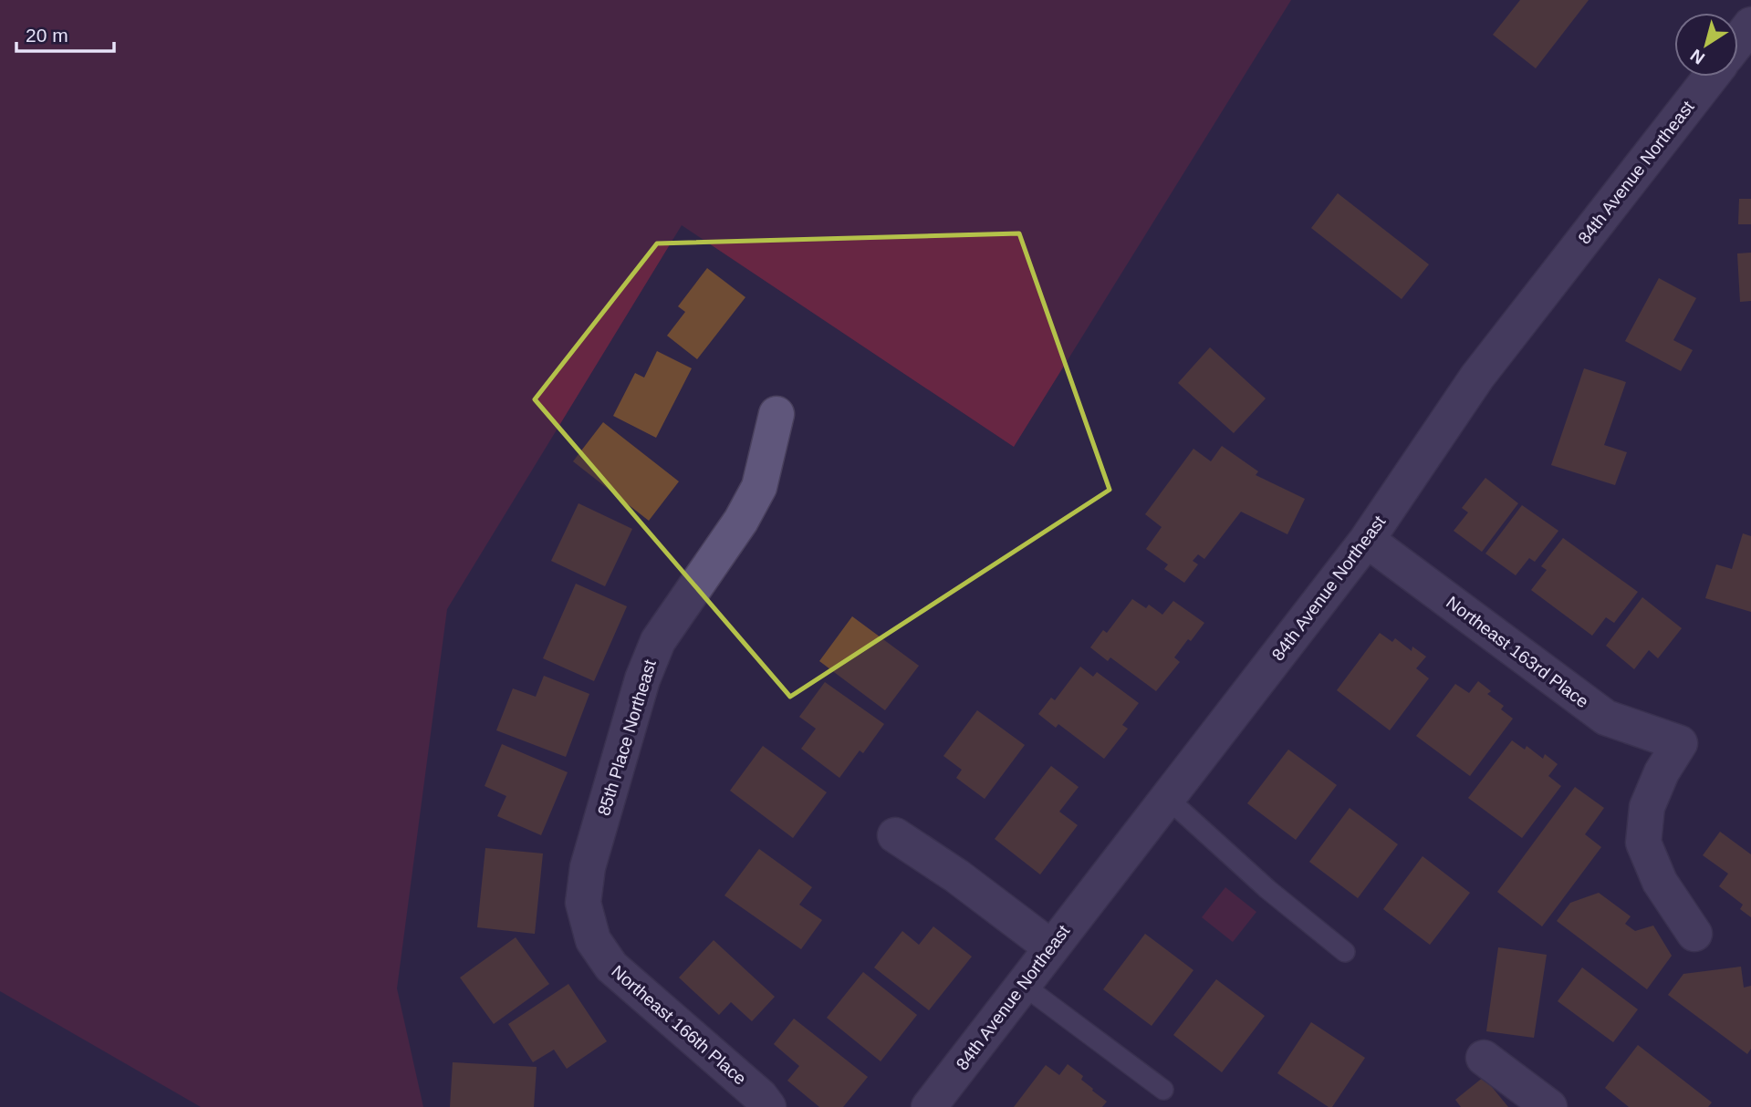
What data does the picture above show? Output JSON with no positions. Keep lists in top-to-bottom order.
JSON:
{
  "streets": {
    "street": [
      "84th Avenue Northeast",
      "Northeast 163rd Place",
      "85th Place Northeast",
      "Northeast 166th Place"
    ]
  },
  "crossings": [
    ["84th Avenue Northeast", "Northeast 163rd Place"],
    ["85th Place Northeast", "Northeast 166th Place"]
  ],
  "scale_bar": "20 m",
  "north": "bottom left"
}
